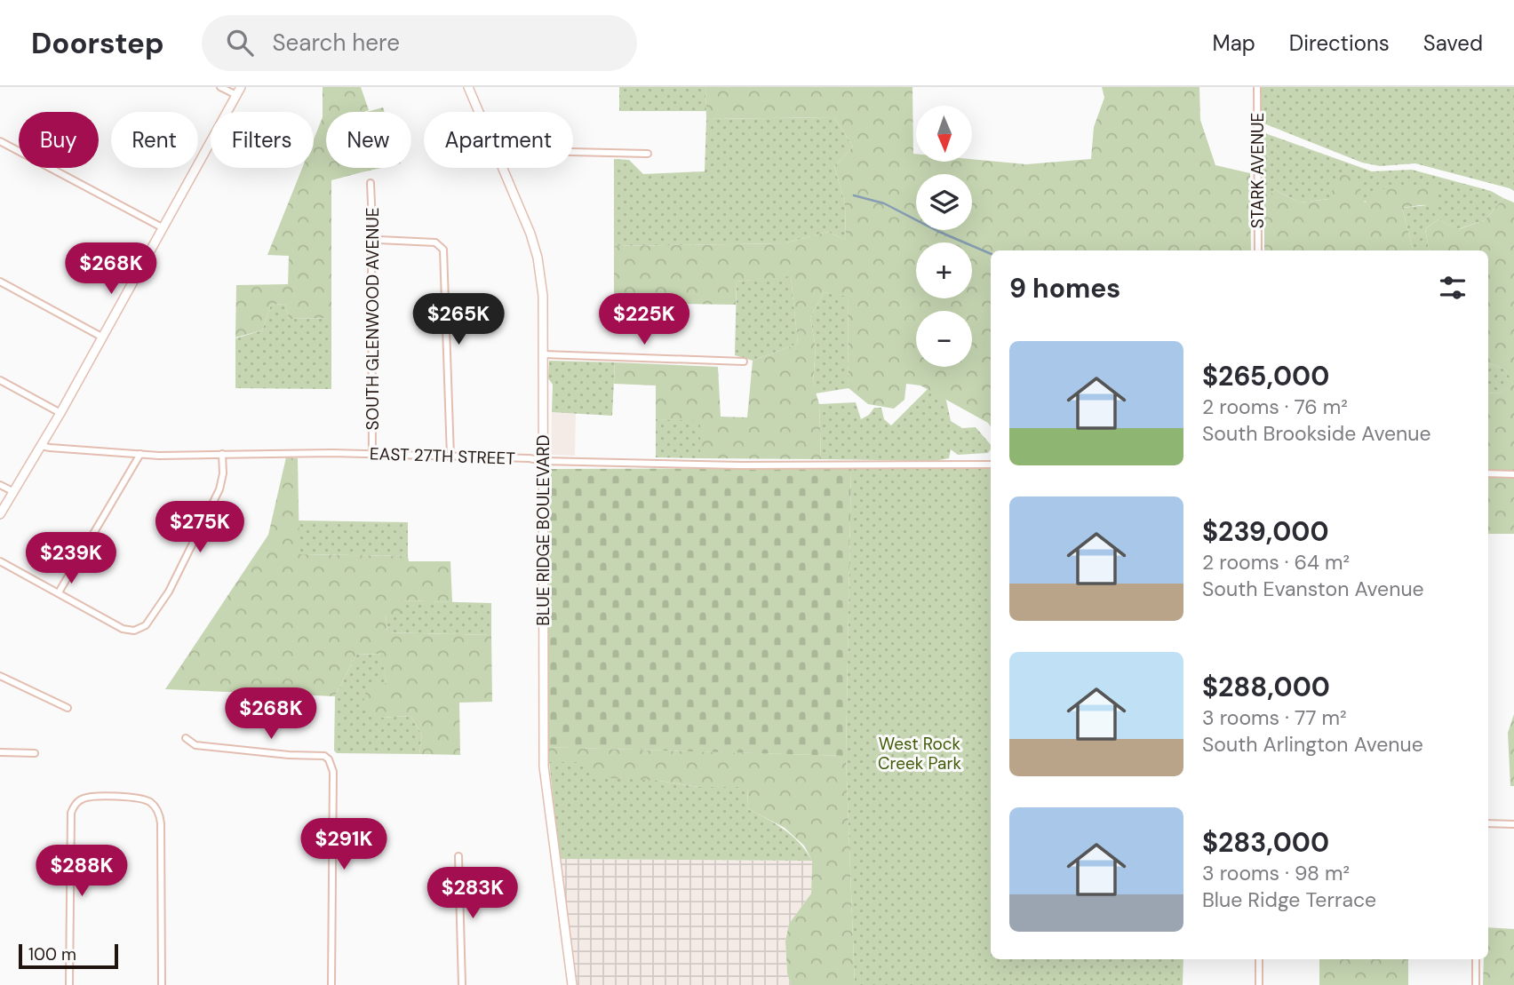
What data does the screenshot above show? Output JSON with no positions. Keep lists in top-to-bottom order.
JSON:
{
  "streets": {
    "main road": ["BLUE RIDGE BOULEVARD"],
    "street": ["STARK AVENUE", "SOUTH GLENWOOD AVENUE", "EAST 27TH STREET"]
  },
  "crossings": [
    ["SOUTH GLENWOOD AVENUE", "EAST 27TH STREET"],
    ["EAST 27TH STREET", "BLUE RIDGE BOULEVARD"]
  ],
  "parks": ["West Rock Creek Park"],
  "scale_bar": "100 m",
  "north": "bottom",
  "page": {
    "header": "Doorstep",
    "search": "Search here",
    "nav": ["Map", "Directions", "Saved"],
    "map_buttons": ["+", "−"],
    "chip": [
      "Buy",
      "Rent",
      "Filters",
      "New",
      "Apartment"
    ],
    "price": [
      "$268K",
      "$265K",
      "$225K",
      "$275K",
      "$239K",
      "$268K",
      "$291K",
      "$288K",
      "$283K"
    ],
    "heading": "9 homes",
    "list": [
      {
        "name": "$265,000",
        "note": "2 rooms · 76 m² · South Brookside Avenue"
      },
      {
        "name": "$239,000",
        "note": "2 rooms · 64 m² · South Evanston Avenue"
      },
      {
        "name": "$288,000",
        "note": "3 rooms · 77 m² · South Arlington Avenue"
      },
      {
        "name": "$283,000",
        "note": "3 rooms · 98 m² · Blue Ridge Terrace"
      }
    ],
    "scale": "100 m"
  }
}
